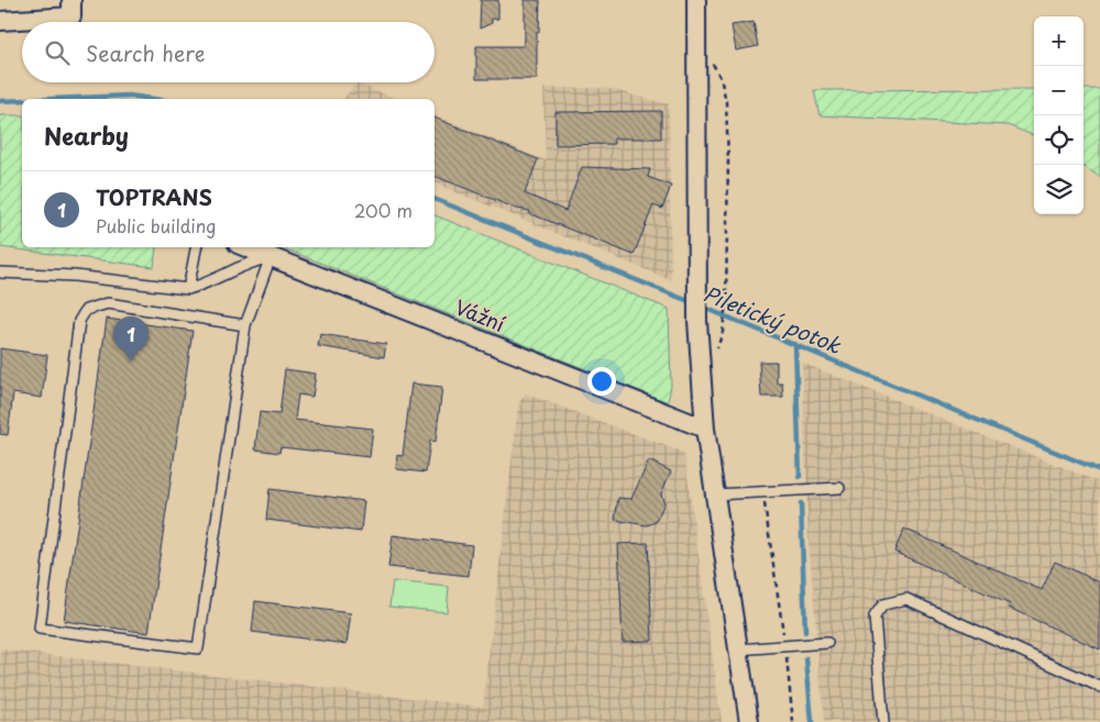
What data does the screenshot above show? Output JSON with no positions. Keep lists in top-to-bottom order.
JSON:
{
  "streets": {
    "street": ["Vážní"]
  },
  "water": ["Piletický potok"],
  "page": {
    "map_buttons": ["+", "−"],
    "search": "Search here",
    "heading": "Nearby",
    "list": [
      {
        "mark": "1",
        "name": "TOPTRANS",
        "note": "Public building",
        "value": "200 m"
      }
    ],
    "pins": "1"
  }
}
